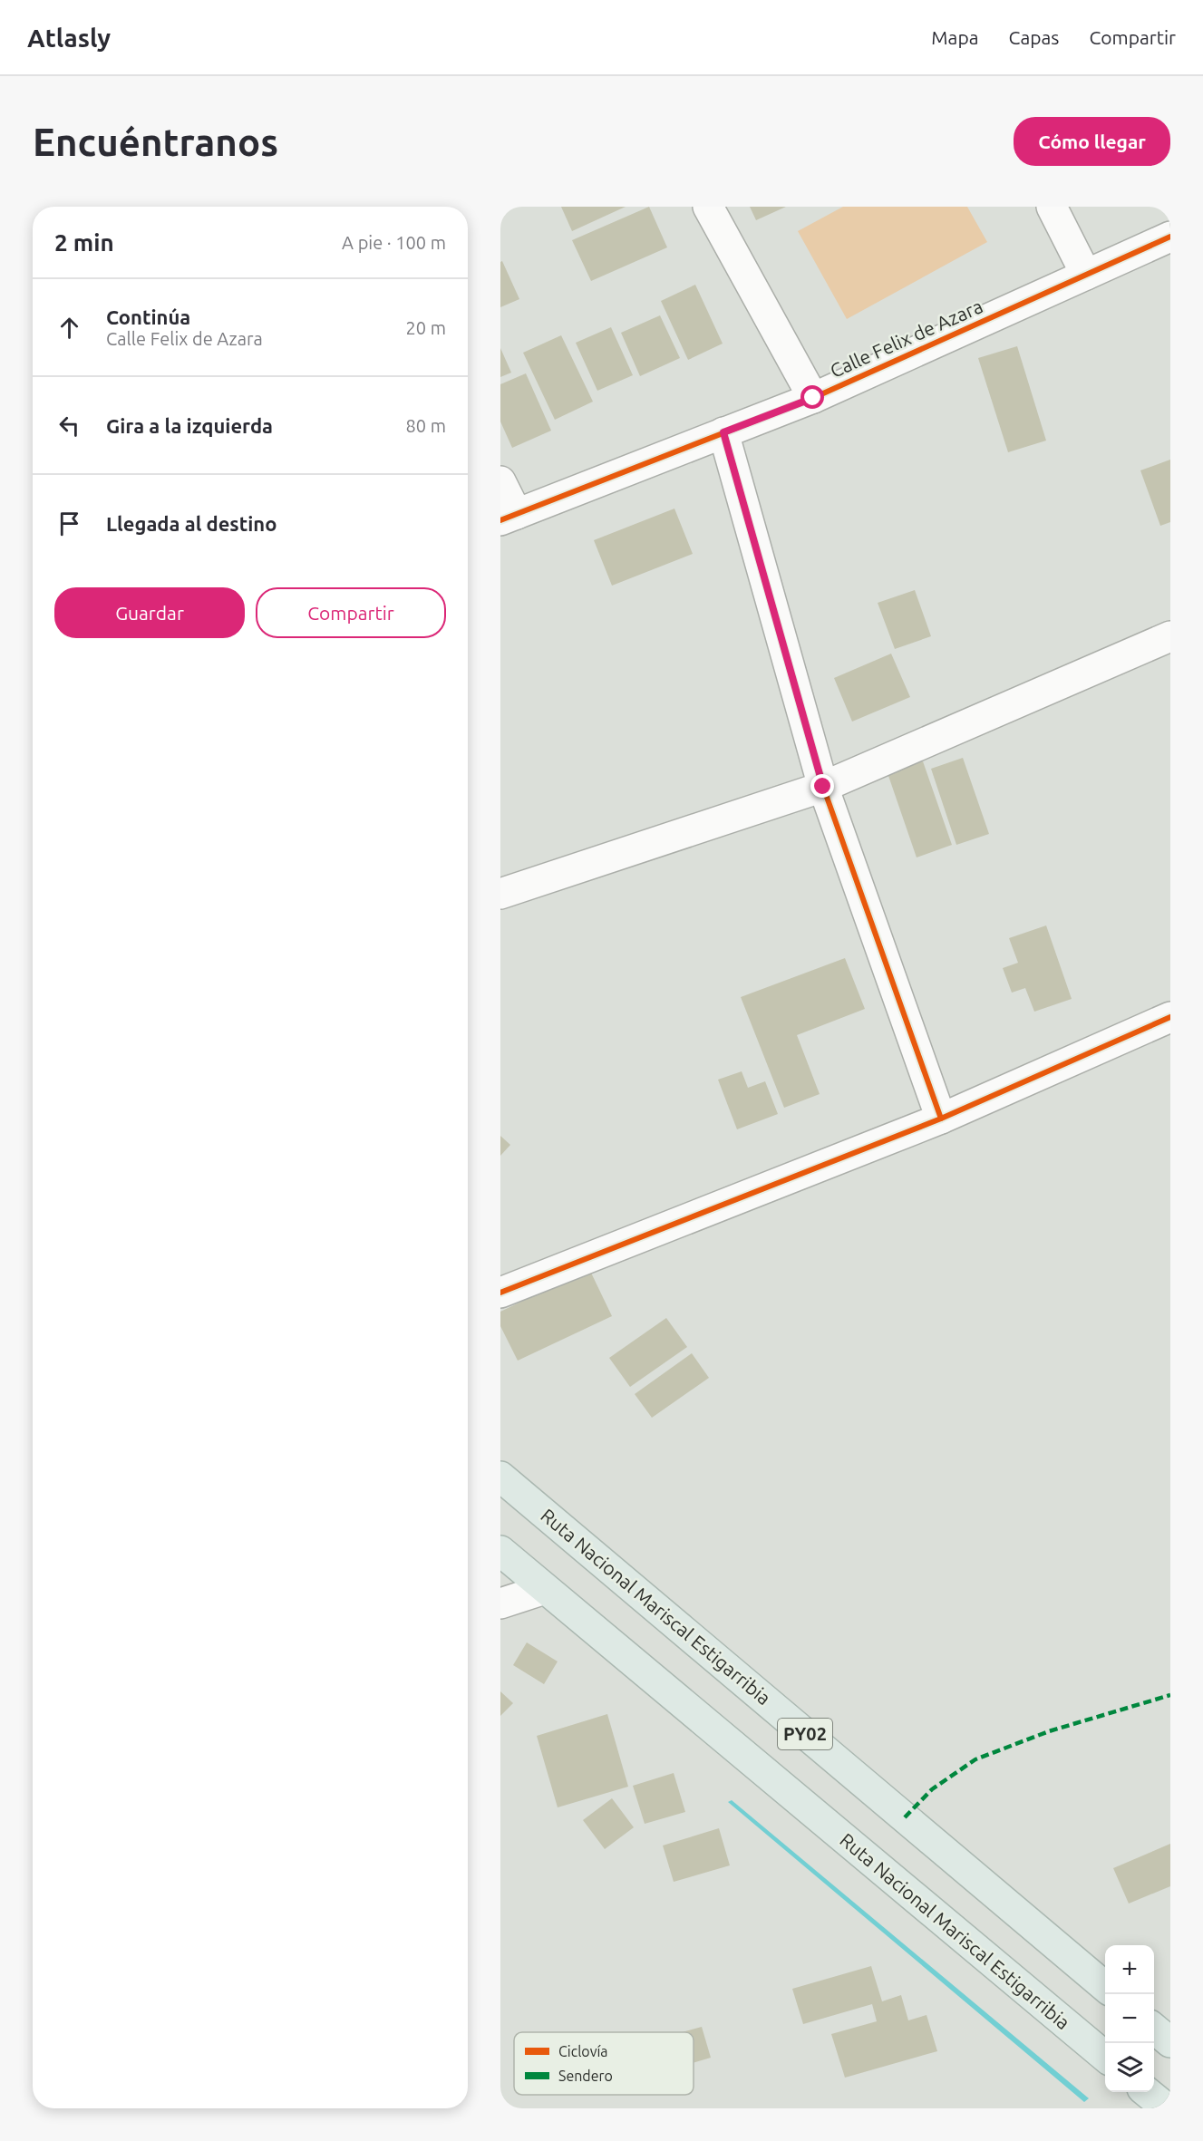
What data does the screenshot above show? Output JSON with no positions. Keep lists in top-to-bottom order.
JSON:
{
  "streets": {
    "highway": ["Ruta Nacional Mariscal Estigarribia", "PY02"],
    "street": ["Calle Felix de Azara"]
  },
  "legend": ["Ciclovía", "Sendero"],
  "page": {
    "header": "Atlasly",
    "nav": ["Mapa", "Capas", "Compartir"],
    "buttons": [
      "Cómo llegar",
      ["Guardar", "Compartir"]
    ],
    "title": "Encuéntranos",
    "heading": ["2 min", "A pie · 100 m"],
    "list": [
      ["Continúa", "Calle Felix de Azara", "20 m"],
      ["Gira a la izquierda", "80 m"],
      "Llegada al destino"
    ],
    "map_buttons": ["+", "−"]
  }
}
